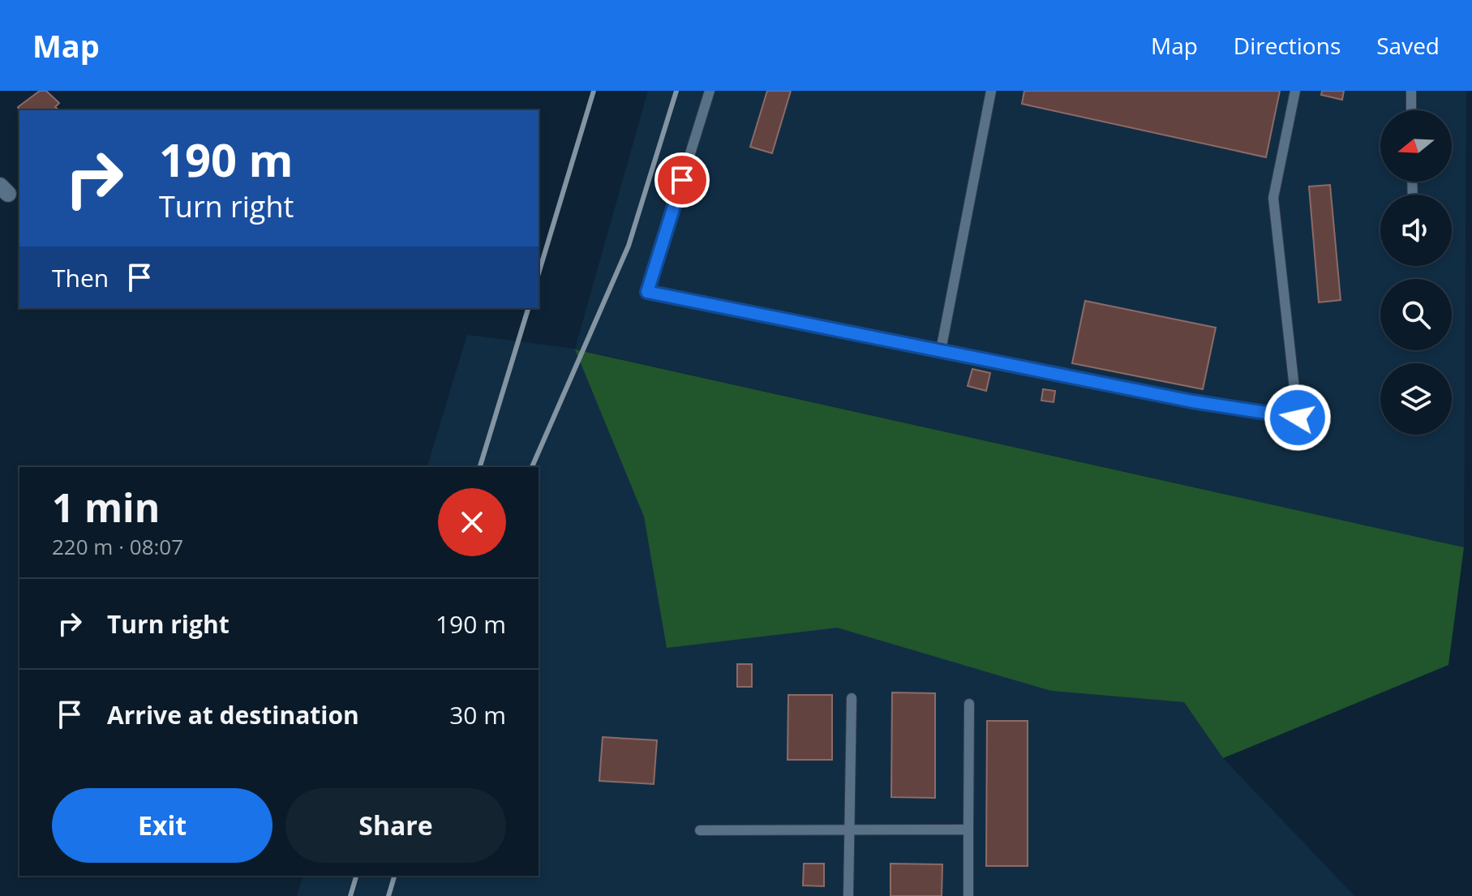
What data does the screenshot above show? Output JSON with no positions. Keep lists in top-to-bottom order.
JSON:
{
  "north": "left",
  "page": {
    "header": "Map",
    "nav": ["Map", "Directions", "Saved"],
    "turn": ["190 m", "Turn right"],
    "then": "Then",
    "heading": ["1 min", "220 m · 08:07"],
    "list": [
      {
        "name": "Turn right",
        "value": "190 m"
      },
      {
        "name": "Arrive at destination",
        "value": "30 m"
      }
    ],
    "buttons": ["Exit", "Share"]
  }
}
